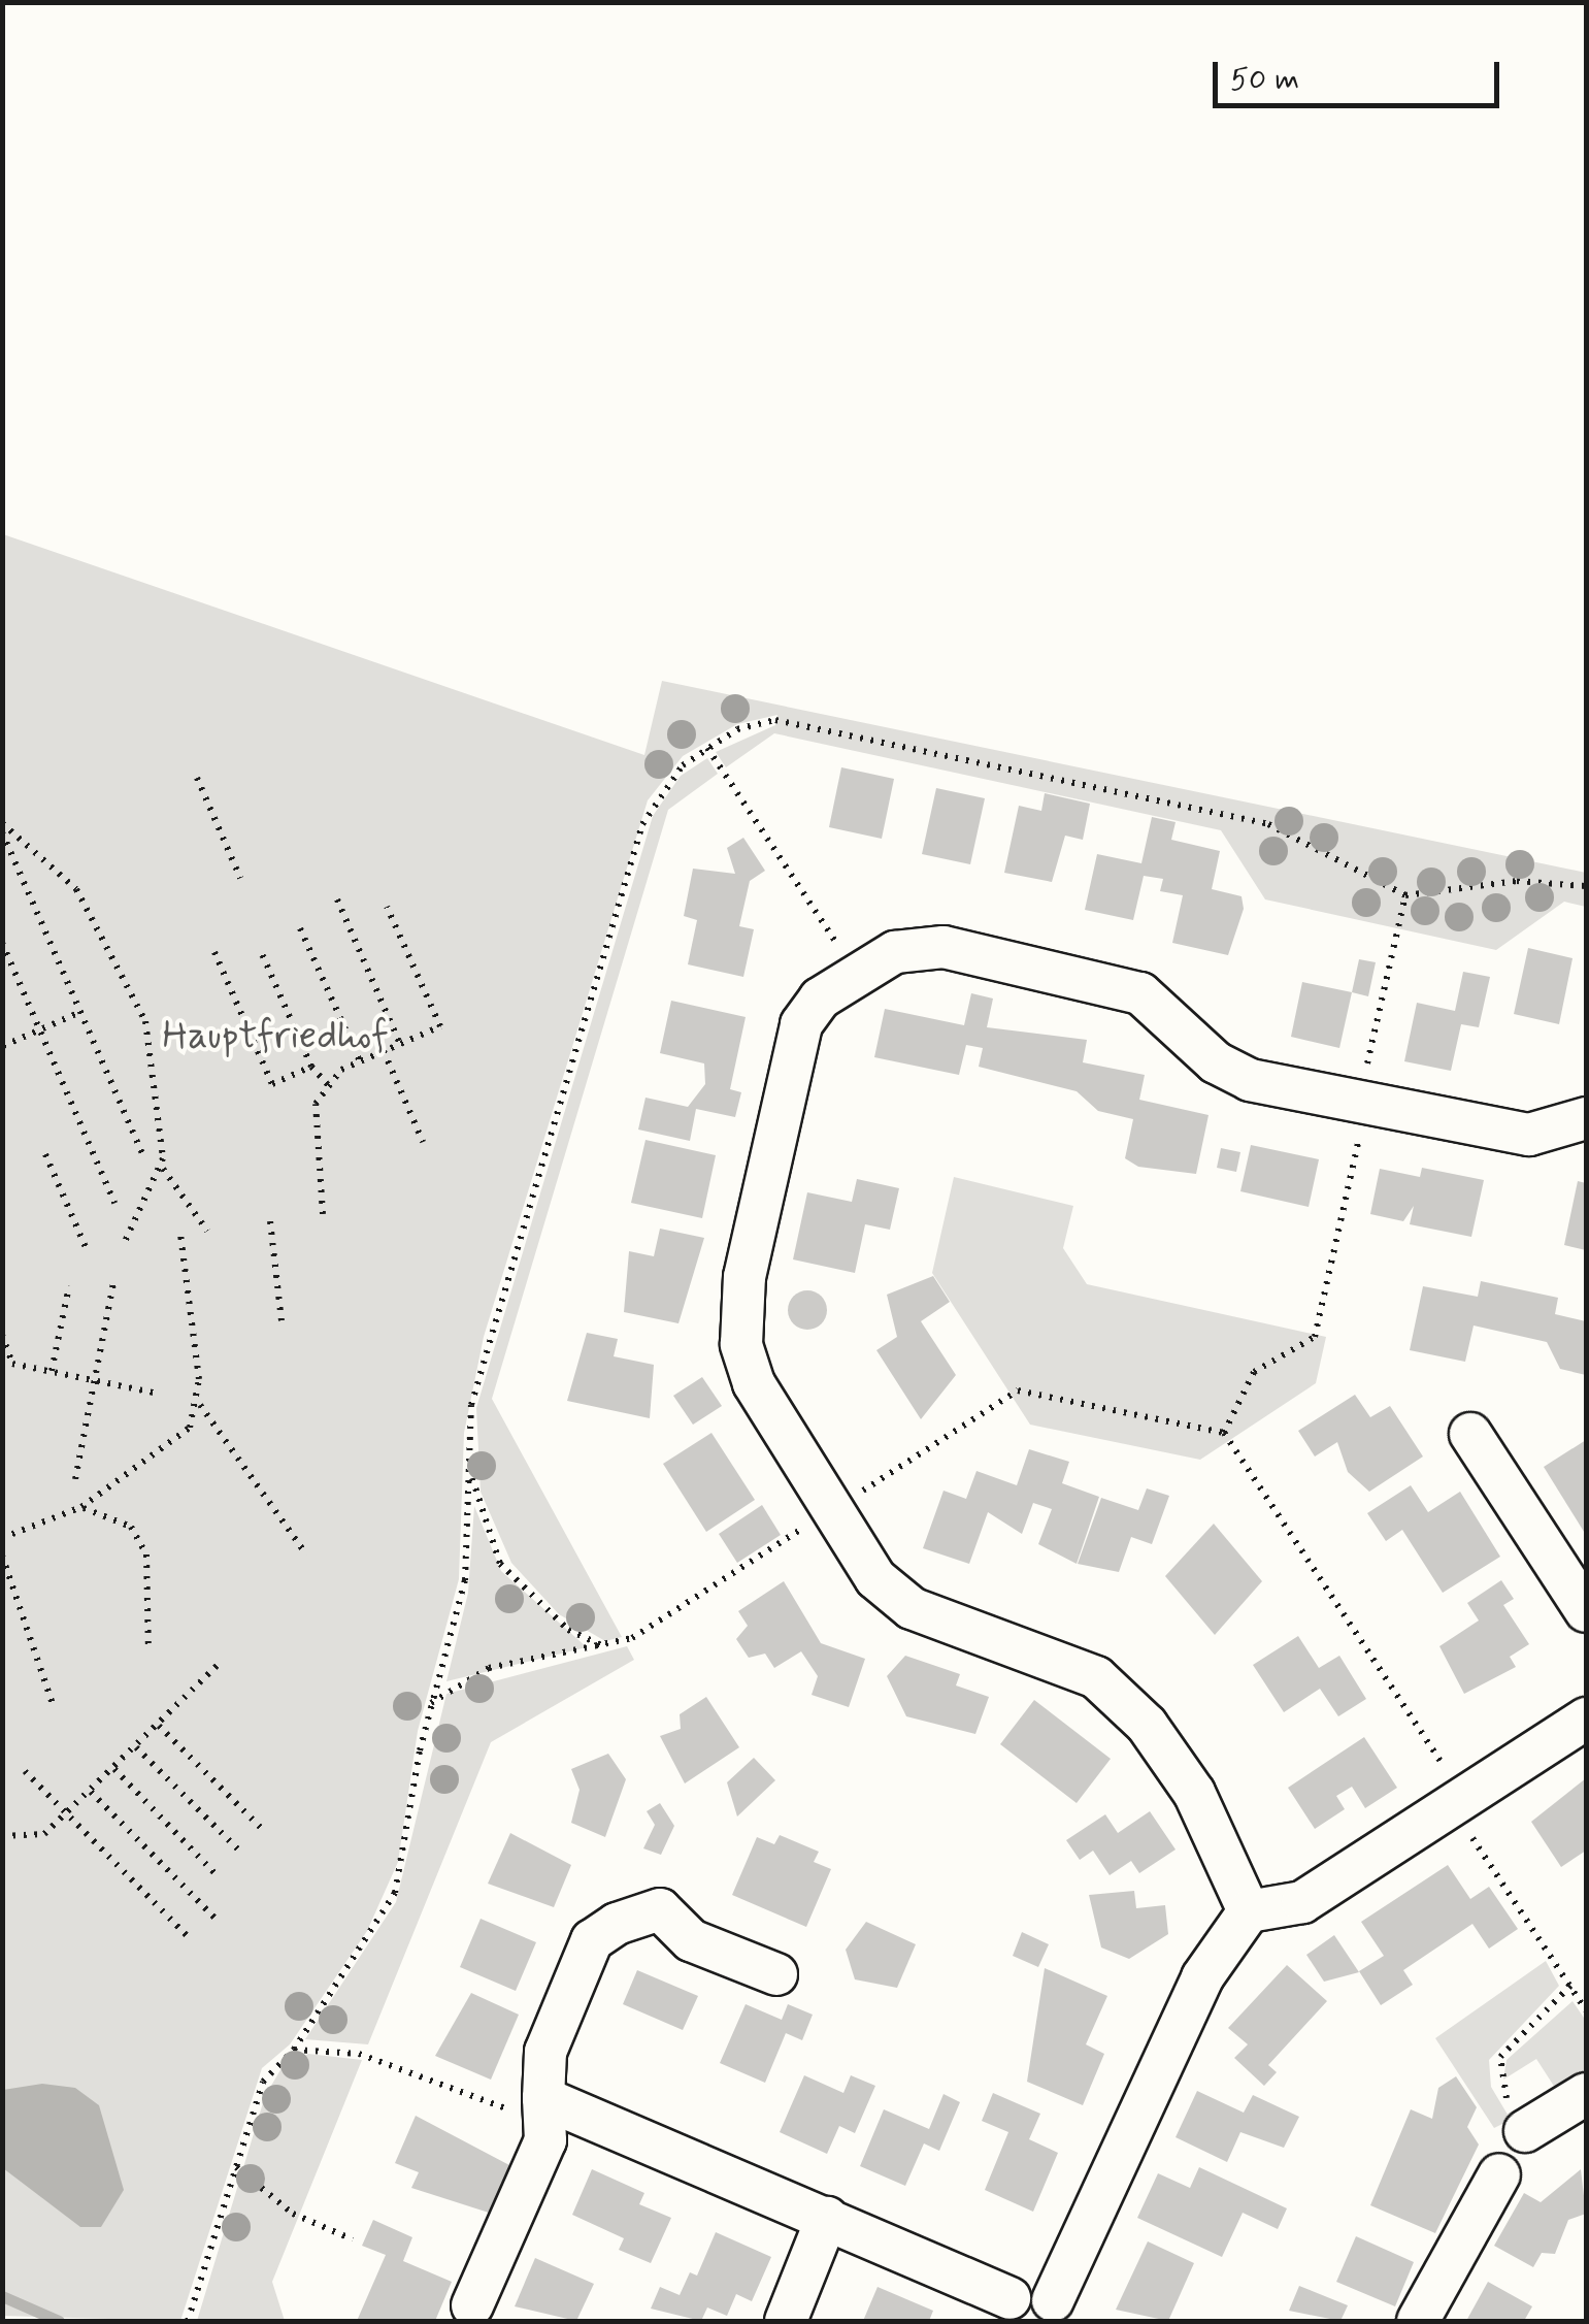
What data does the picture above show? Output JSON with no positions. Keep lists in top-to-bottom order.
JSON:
{
  "parks": ["Hauptfriedhof"],
  "scale_bar": "50 m"
}
